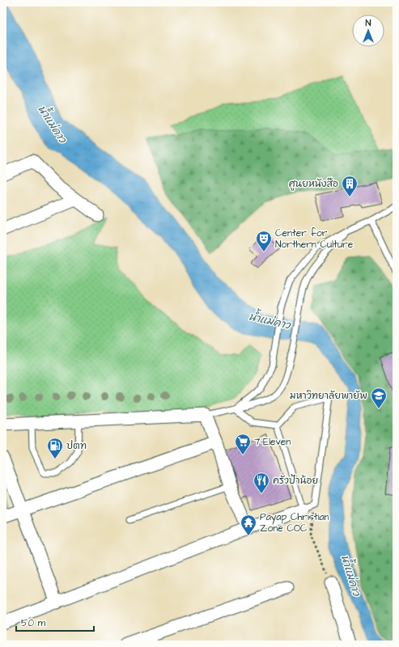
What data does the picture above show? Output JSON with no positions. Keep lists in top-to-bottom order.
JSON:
{
  "water": ["น้ำแม่คาว"],
  "places": {
    "building": ["ศูนยหนังสือ"],
    "theatre": ["Center for Northern Culture"],
    "school or university": ["มหาวิทยาลัยพายัพ"],
    "supermarket": ["7-Eleven"],
    "fuel station": ["ปตท"],
    "restaurant": ["ครัวป้าน้อย"],
    "temple": ["Payap Christian Zone COC"]
  },
  "scale_bar": "50 m",
  "north": "top"
}
